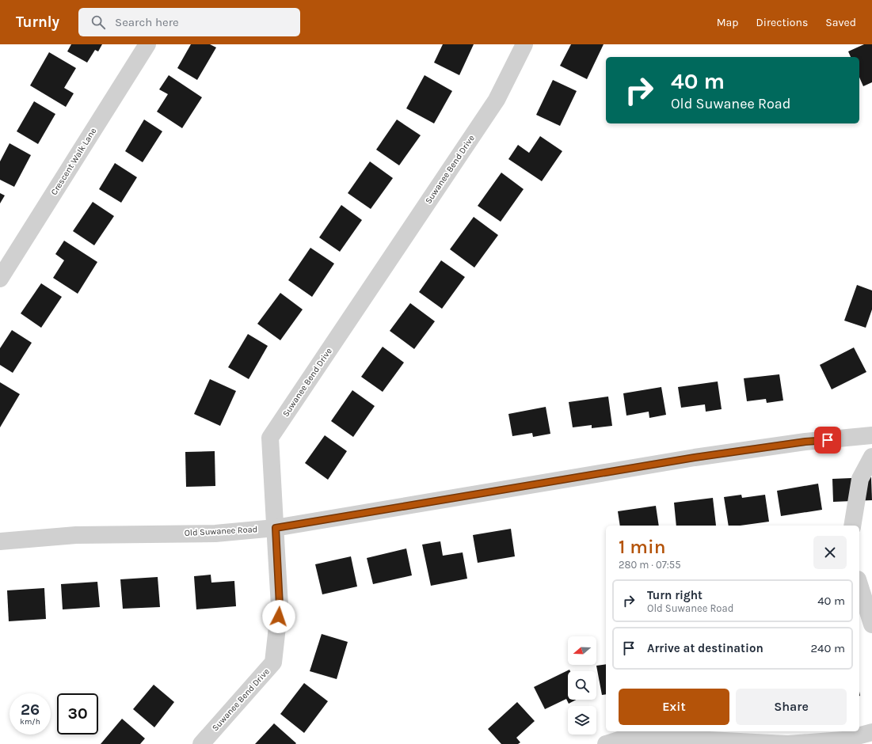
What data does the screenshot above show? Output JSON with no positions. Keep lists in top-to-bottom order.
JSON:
{
  "streets": {
    "street": ["Crescent Walk Lane", "Suwanee Bend Drive", "Old Suwanee Road"]
  },
  "crossings": [
    ["Suwanee Bend Drive", "Old Suwanee Road"]
  ],
  "north": "left",
  "page": {
    "header": "Turnly",
    "search": "Search here",
    "nav": ["Map", "Directions", "Saved"],
    "turn": ["40 m", "Old Suwanee Road"],
    "heading": ["1 min", "280 m · 07:55"],
    "list": [
      {
        "name": "Turn right",
        "note": "Old Suwanee Road",
        "value": "40 m"
      },
      {
        "name": "Arrive at destination",
        "value": "240 m"
      }
    ],
    "buttons": ["Exit", "Share"],
    "speed": "26 km/h",
    "limit": "30"
  }
}
